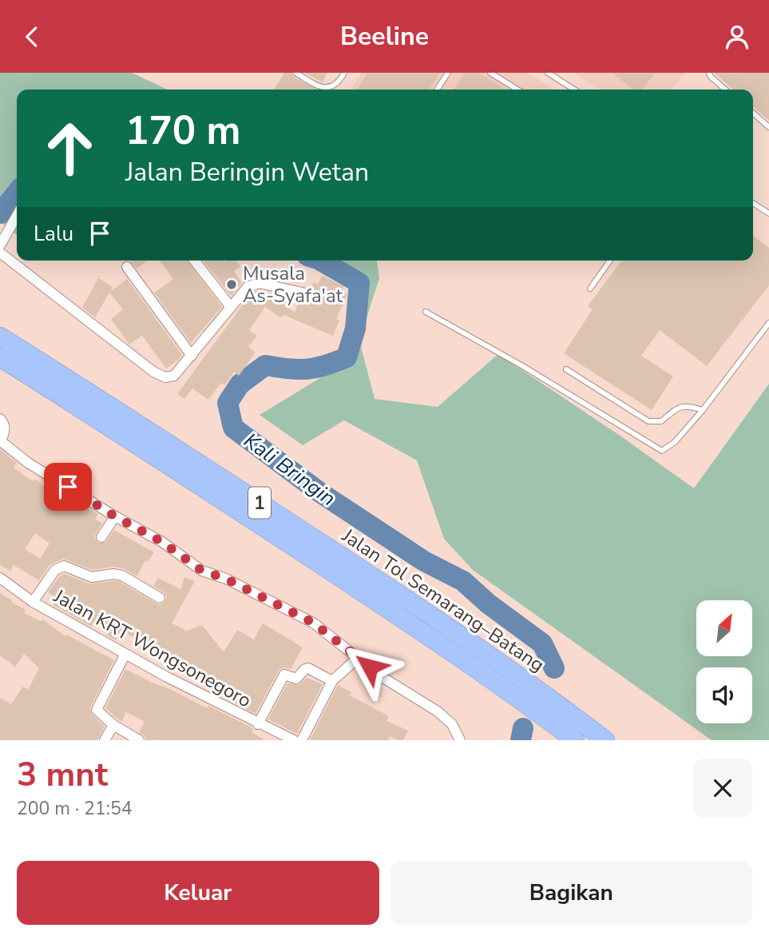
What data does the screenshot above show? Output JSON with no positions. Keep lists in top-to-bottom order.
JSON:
{
  "streets": {
    "highway": ["1", "Jalan Tol Semarang–Batang"],
    "street": ["Jalan KRT Wongsonegoro"]
  },
  "water": ["Kali Bringin"],
  "places": ["Musala As-Syafa'at"],
  "north": "top right",
  "page": {
    "header": "Beeline",
    "turn": ["170 m", "Jalan Beringin Wetan"],
    "then": "Lalu",
    "heading": ["3 mnt", "200 m · 21:54"],
    "buttons": ["Keluar", "Bagikan"]
  }
}
